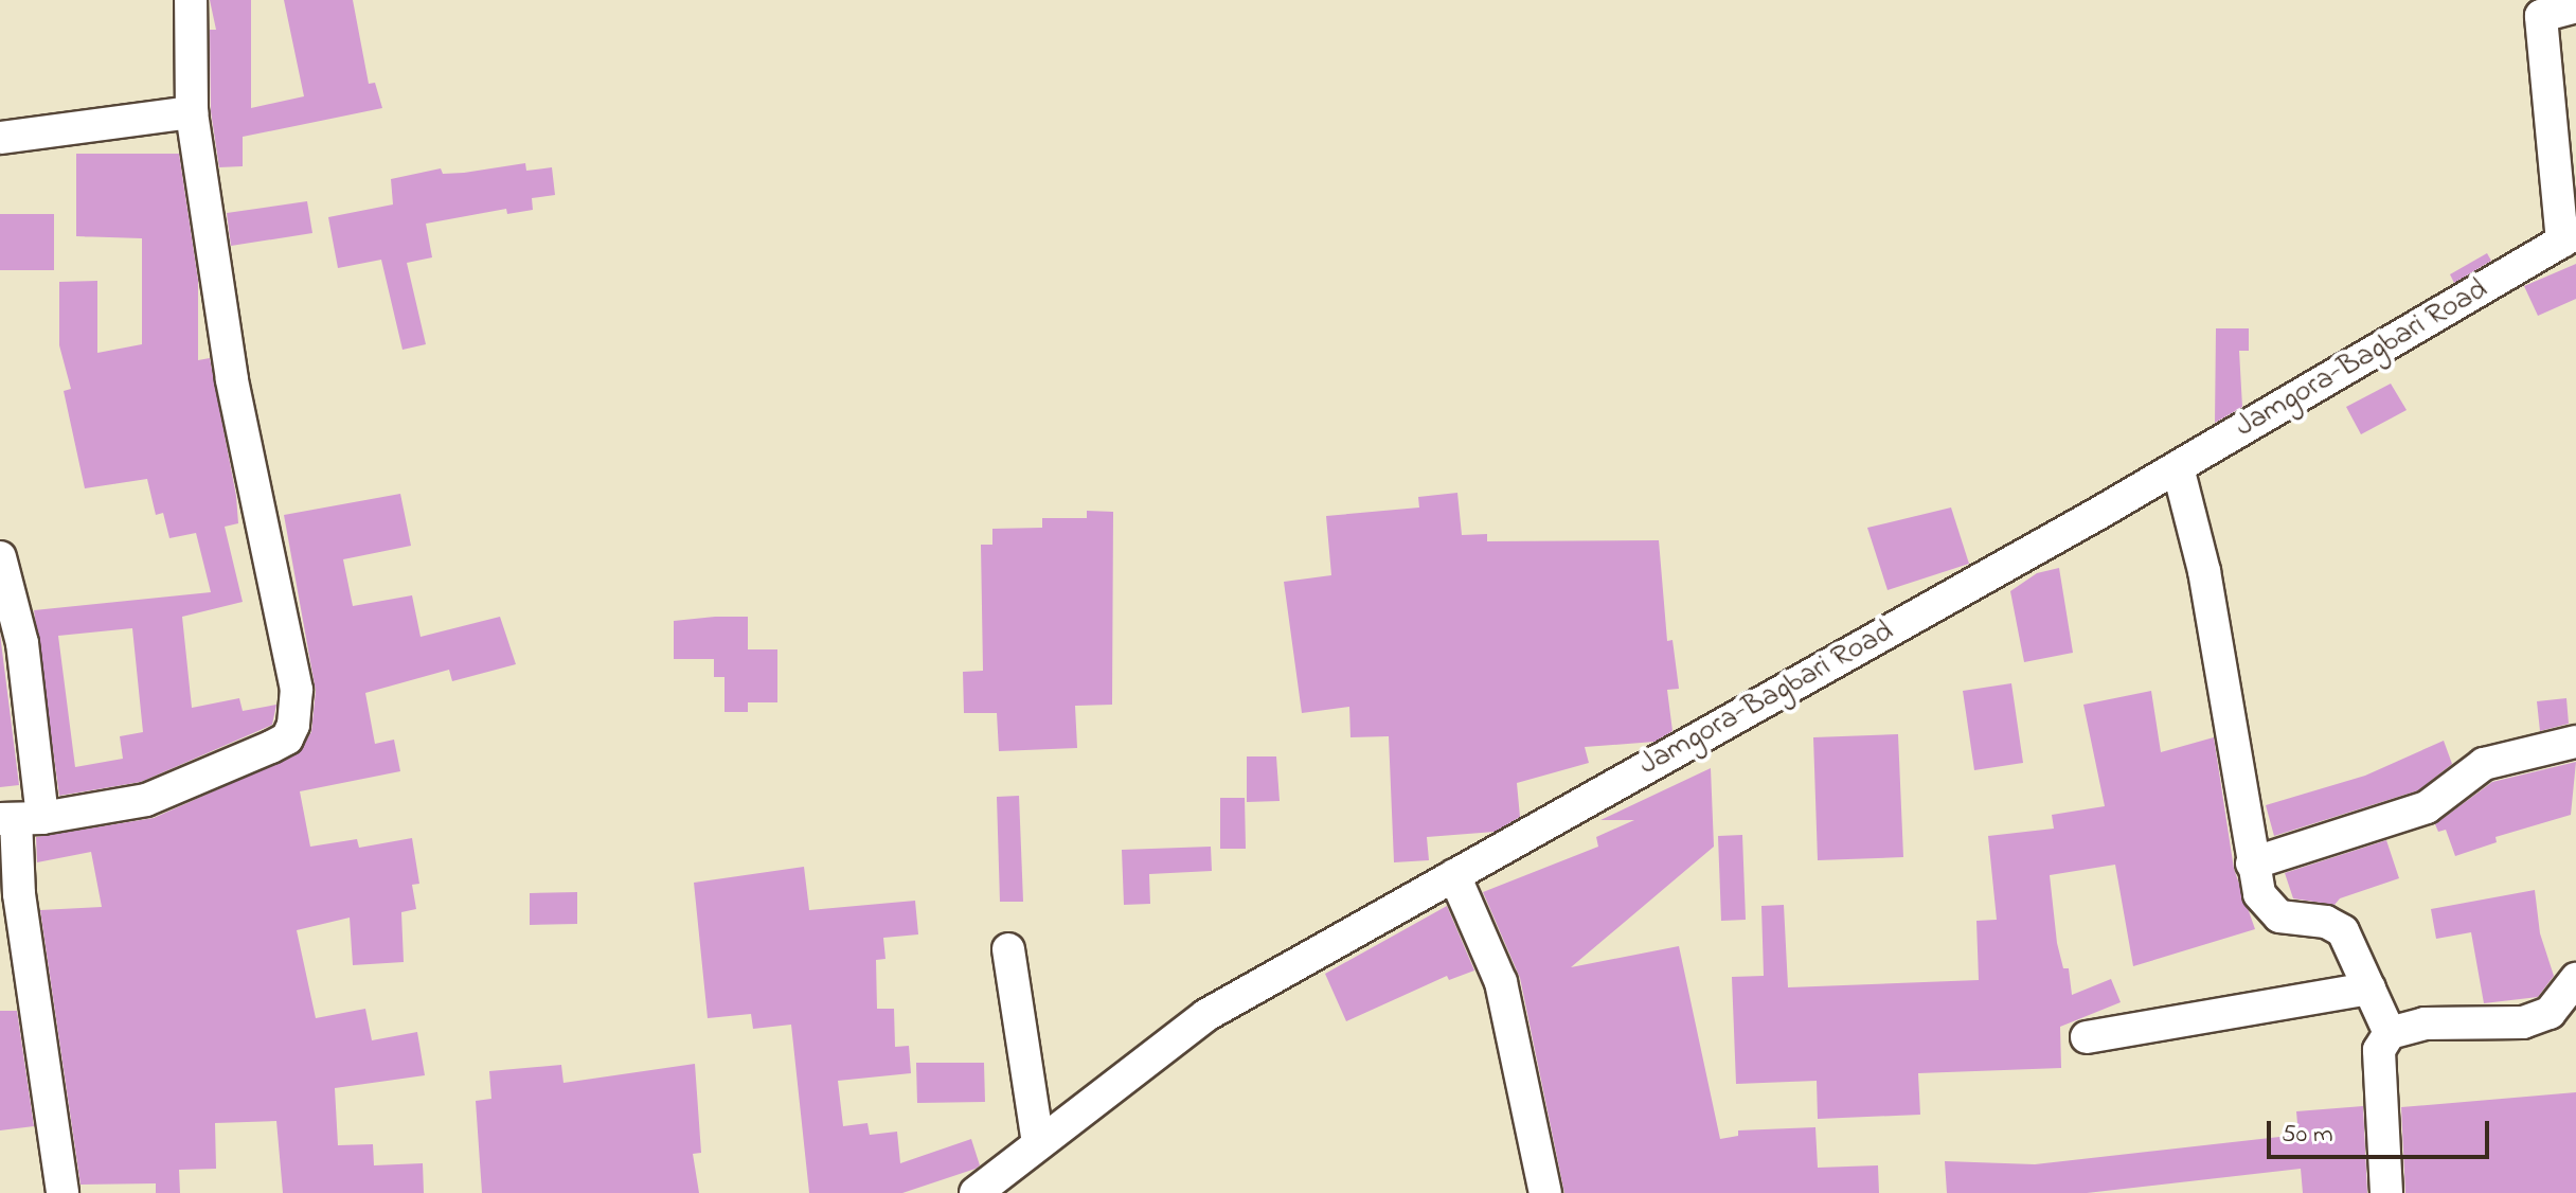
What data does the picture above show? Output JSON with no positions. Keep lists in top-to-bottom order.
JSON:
{
  "streets": {
    "street": ["Jamgora-Bagbari Road"]
  },
  "scale_bar": "50 m"
}
